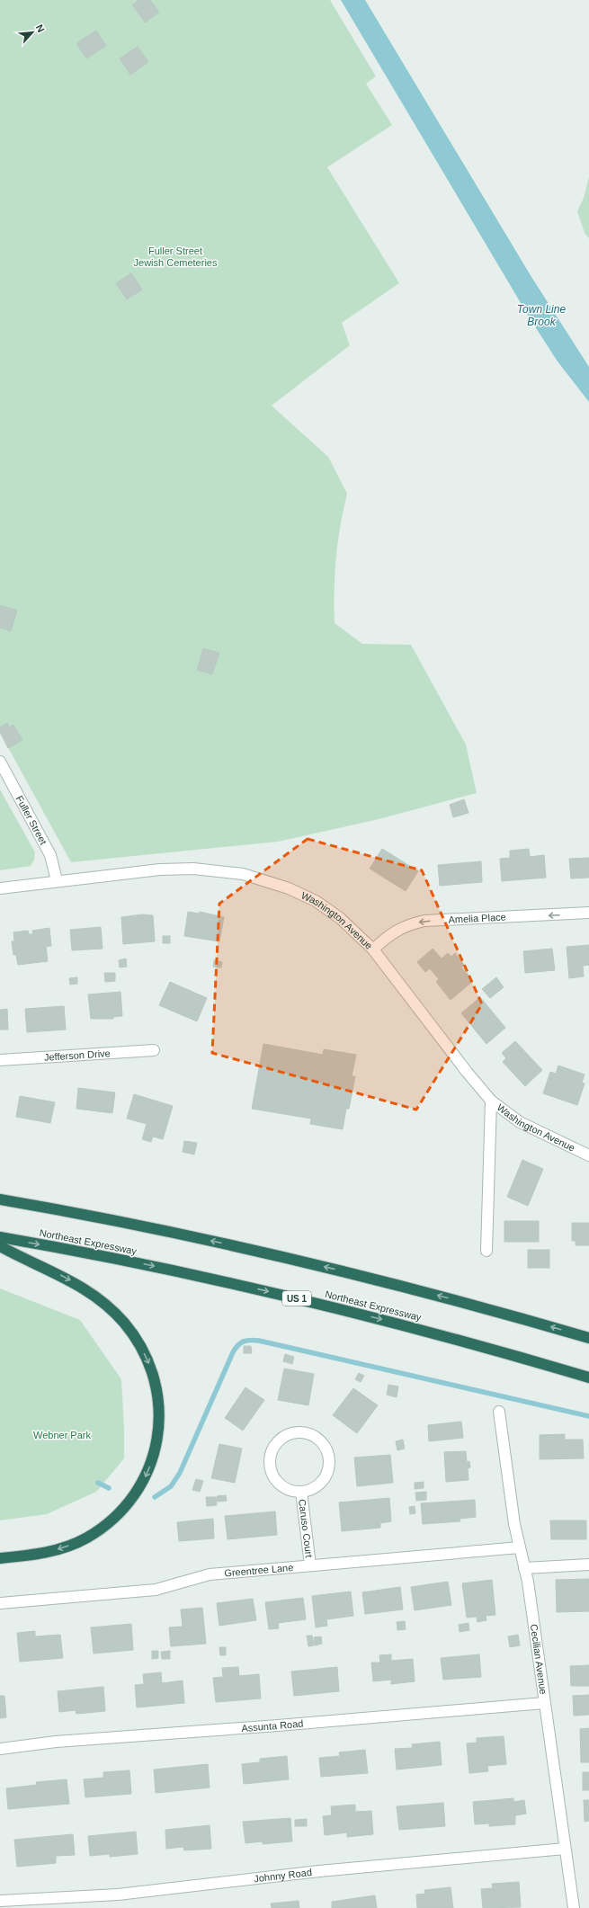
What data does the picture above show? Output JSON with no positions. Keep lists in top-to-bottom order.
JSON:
{
  "streets": {
    "highway": ["Northeast Expressway", "US 1"],
    "street": [
      "Fuller Street",
      "Amelia Place",
      "Washington Avenue",
      "Jefferson Drive",
      "Caruso Court",
      "Greentree Lane",
      "Cecilian Avenue",
      "Assunta Road",
      "Johnny Road"
    ]
  },
  "crossings": [
    ["Fuller Street", "Washington Avenue"],
    ["Amelia Place", "Washington Avenue"],
    ["Caruso Court", "Greentree Lane"],
    ["Greentree Lane", "Cecilian Avenue"],
    ["Cecilian Avenue", "Assunta Road"],
    ["Cecilian Avenue", "Johnny Road"]
  ],
  "one_way": ["Amelia Place"],
  "water": ["Town Line Brook"],
  "parks": ["Fuller Street Jewish Cemeteries", "Webner Park"],
  "north": "top right"
}
